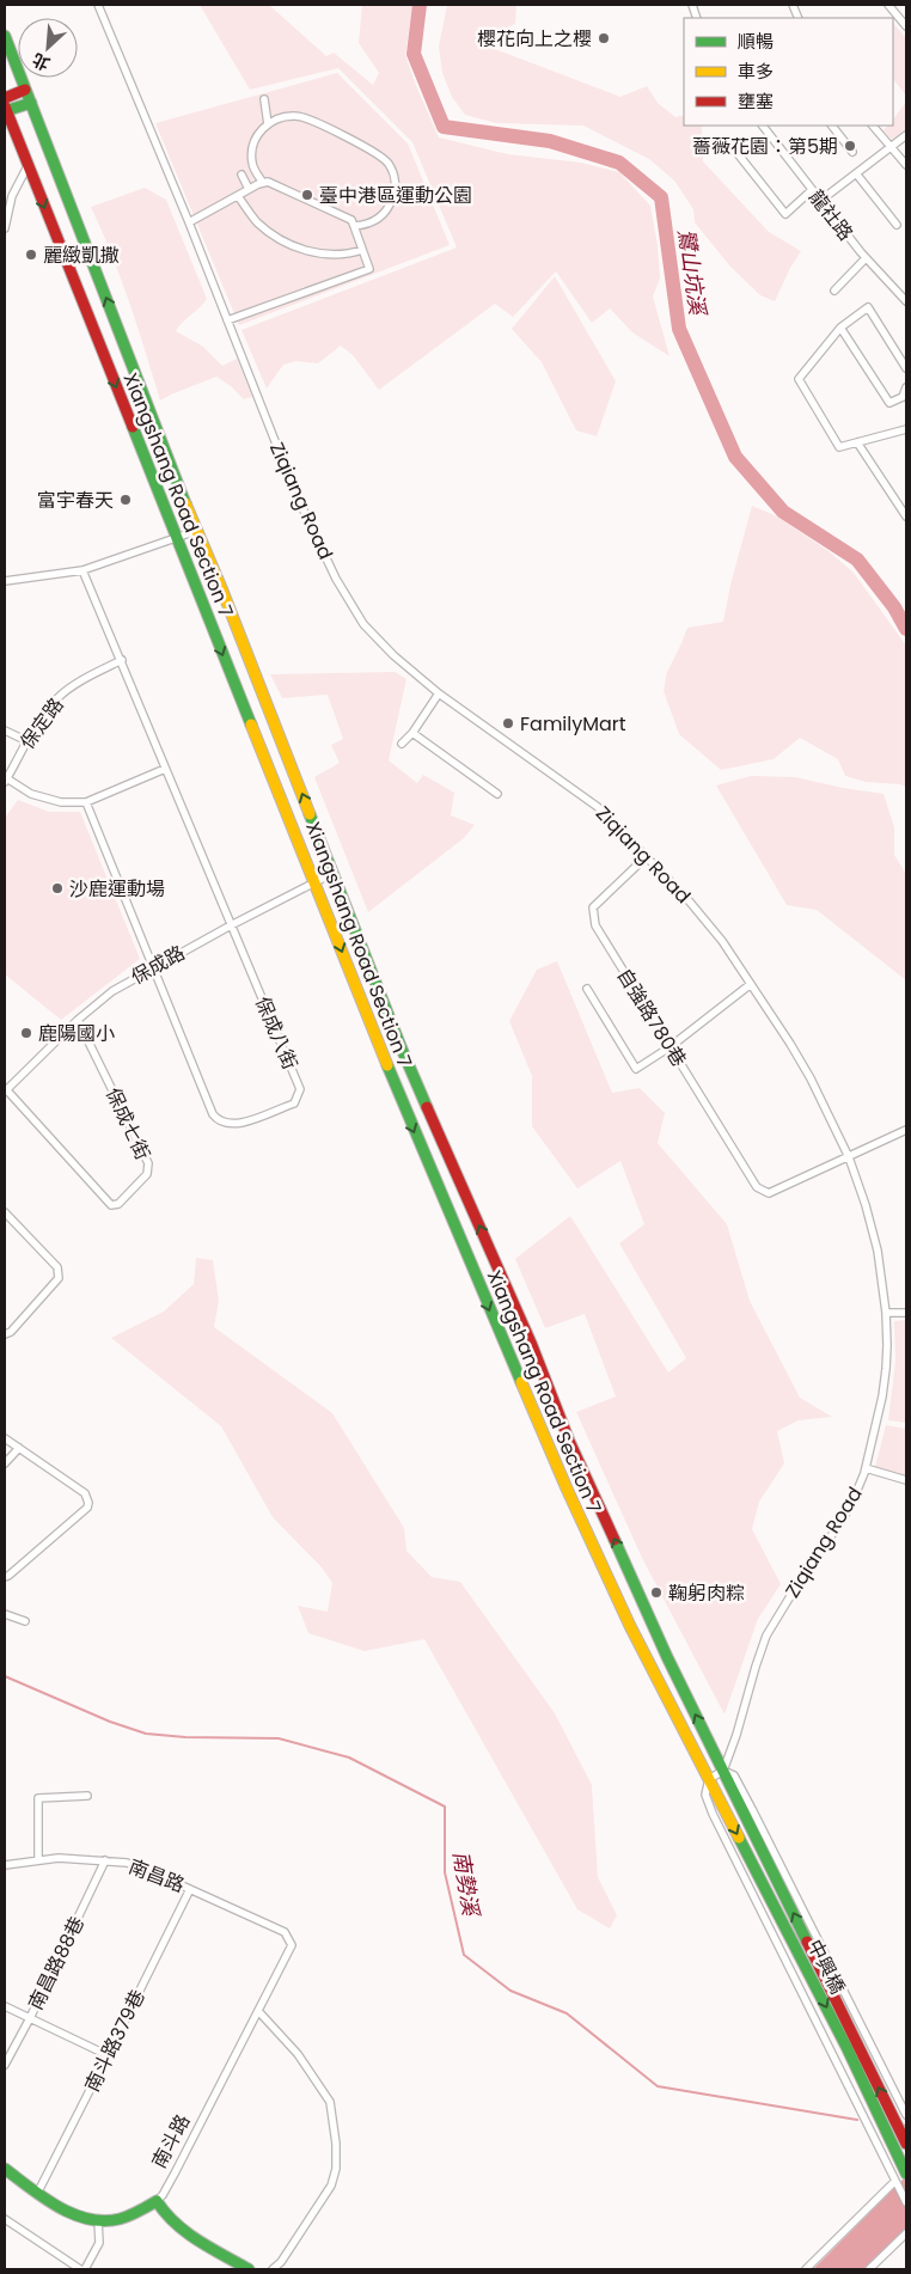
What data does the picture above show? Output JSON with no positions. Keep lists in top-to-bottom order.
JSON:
{
  "streets": {
    "main road": ["Xiangshang Road Section 7", "中興橋", "南斗路"],
    "street": [
      "龍社路",
      "Ziqiang Road",
      "保定路",
      "保成路",
      "自強路780巷",
      "保成八街",
      "保成七街",
      "南昌路",
      "南昌路88巷",
      "南斗路379巷"
    ]
  },
  "crossings": [
    ["Xiangshang Road Section 7", "Ziqiang Road"],
    ["Xiangshang Road Section 7", "保成路"],
    ["Xiangshang Road Section 7", "中興橋"],
    ["Ziqiang Road", "自強路780巷"],
    ["Ziqiang Road", "中興橋"],
    ["保定路", "保成八街"],
    ["保成路", "保成八街"],
    ["保成路", "保成七街"],
    ["南昌路", "南昌路88巷"],
    ["南昌路", "南斗路379巷"],
    ["南昌路", "南斗路"],
    ["南斗路379巷", "南斗路"]
  ],
  "water": ["鷺山坑溪", "南勢溪"],
  "places": [
    "櫻花向上之櫻",
    "薔薇花園：第5期",
    "臺中港區運動公園",
    "麗緻凱撒",
    "富宇春天",
    "FamilyMart",
    "沙鹿運動場",
    "鹿陽國小",
    "鞠躬肉粽"
  ],
  "legend": ["順暢", "車多", "壅塞"],
  "north": "bottom left"
}
